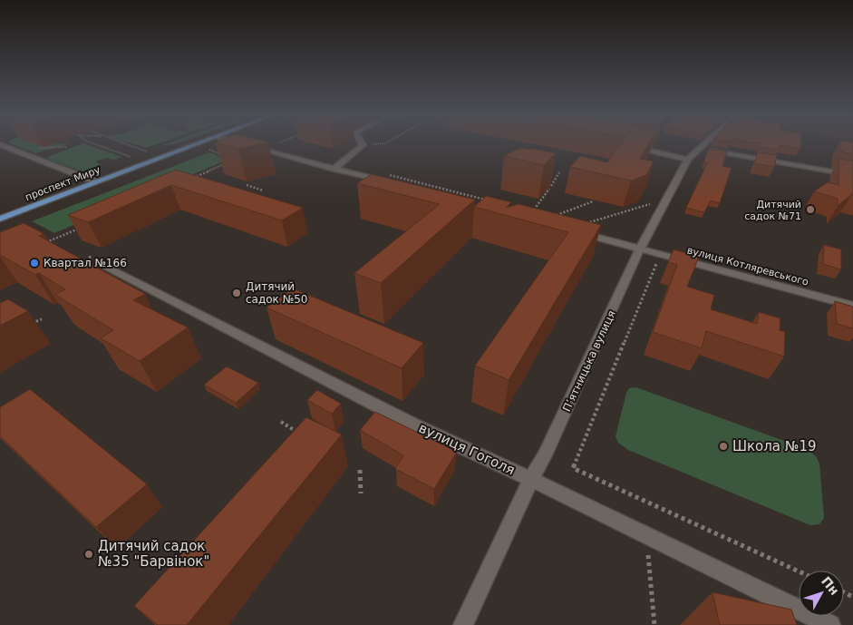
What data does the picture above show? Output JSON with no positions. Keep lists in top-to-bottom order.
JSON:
{
  "streets": {
    "main road": ["проспект Миру"],
    "street": ["вулиця Котляревського", "Пʼятницька вулиця", "вулиця Гоголя"]
  },
  "crossings": [
    ["вулиця Котляревського", "Пʼятницька вулиця"],
    ["Пʼятницька вулиця", "вулиця Гоголя"]
  ],
  "places": [
    "Дитячий садок №71",
    "Квартал №166",
    "Дитячий садок №50",
    "Школа №19",
    "Дитячий садок №35 \"Барвінок\""
  ],
  "north": "top right"
}
